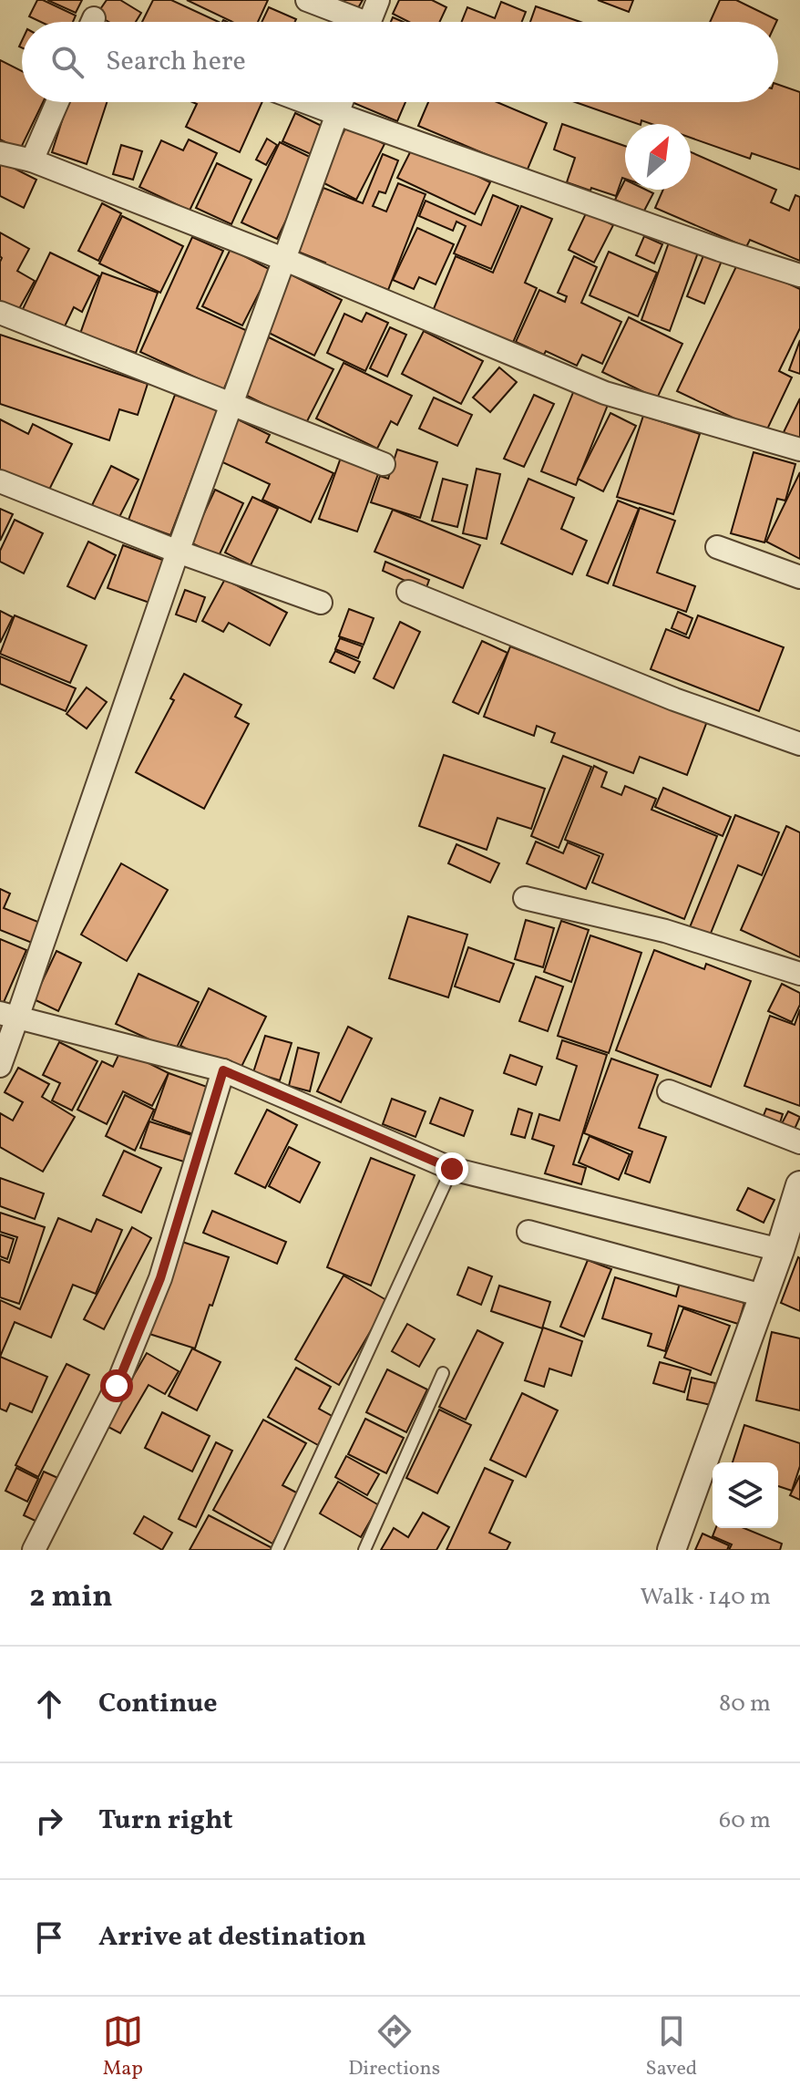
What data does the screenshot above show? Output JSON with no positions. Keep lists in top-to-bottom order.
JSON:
{
  "north": "top right",
  "page": {
    "search": "Search here",
    "heading": ["2 min", "Walk · 140 m"],
    "list": [
      ["Continue", "80 m"],
      ["Turn right", "60 m"],
      "Arrive at destination"
    ],
    "nav": ["Map", "Directions", "Saved"]
  }
}
